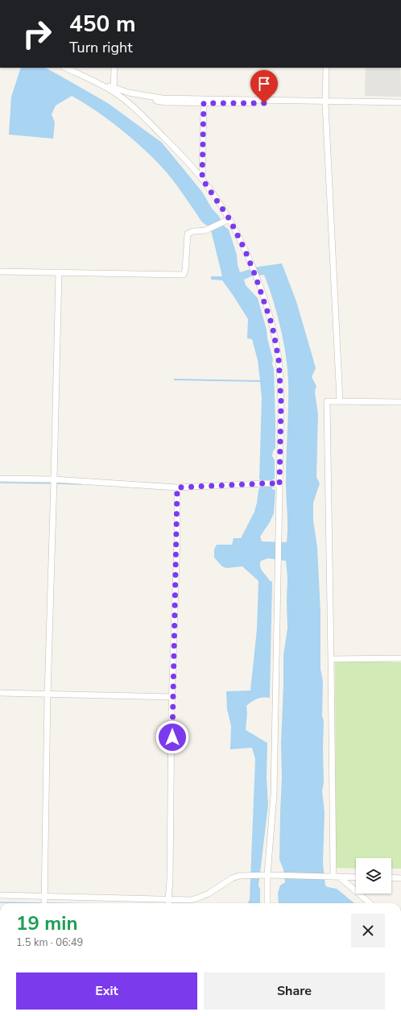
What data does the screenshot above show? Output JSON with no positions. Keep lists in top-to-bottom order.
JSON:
{
  "page": {
    "turn": ["450 m", "Turn right"],
    "heading": ["19 min", "1.5 km · 06:49"],
    "buttons": ["Exit", "Share"]
  }
}
